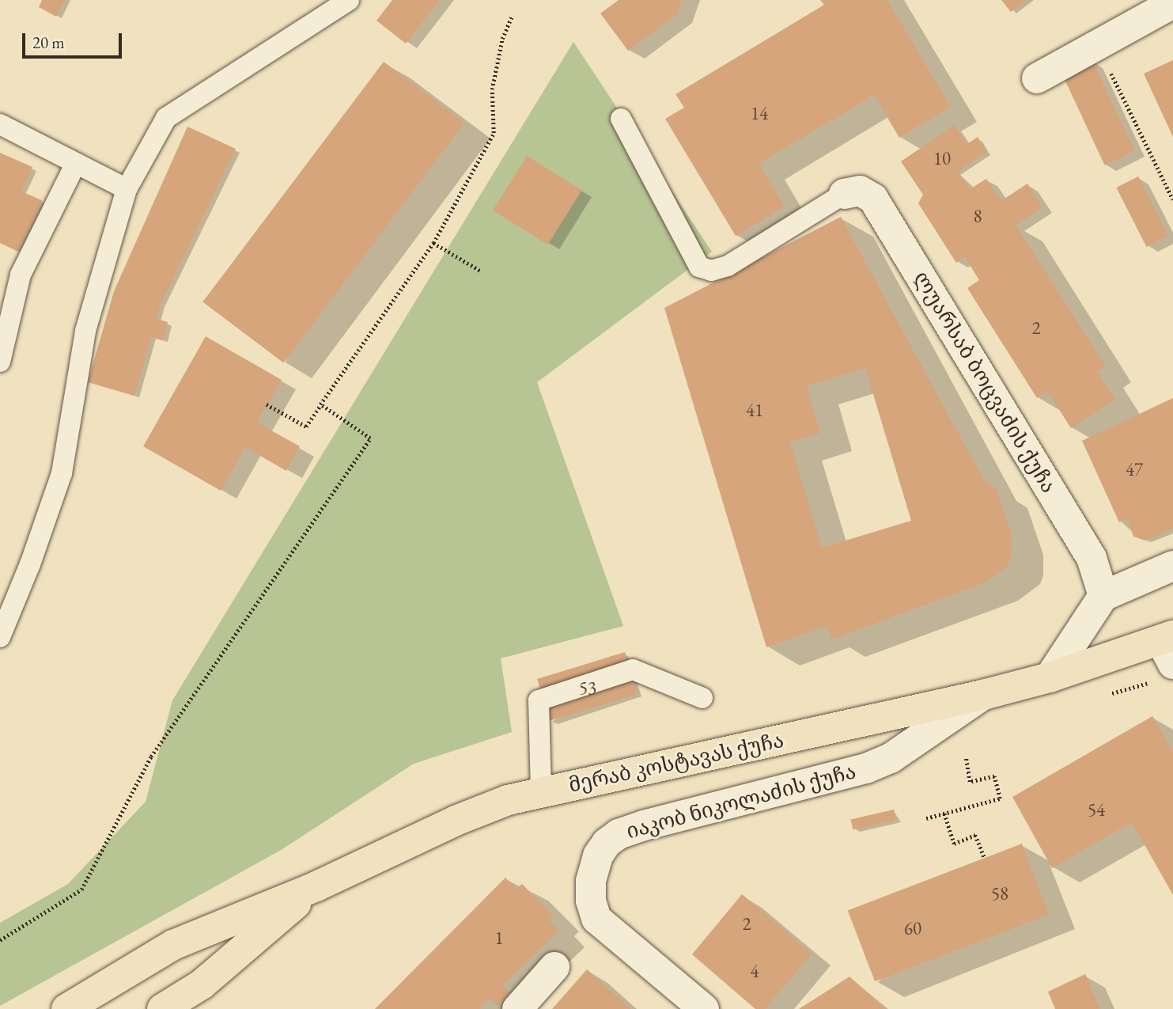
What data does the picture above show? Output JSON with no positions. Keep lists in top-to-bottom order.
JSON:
{
  "streets": {
    "main road": ["მერაბ კოსტავას ქუჩა"],
    "street": ["ლუარსაბ ბოცვაძის ქუჩა", "იაკობ ნიკოლაძის ქუჩა"]
  },
  "crossings": [
    ["მერაბ კოსტავას ქუჩა", "იაკობ ნიკოლაძის ქუჩა"]
  ],
  "house_numbers": [
    "14",
    "10",
    "8",
    "2",
    "41",
    "47",
    "53",
    "54",
    "58",
    "2",
    "60",
    "1",
    "4"
  ],
  "scale_bar": "20 m"
}
